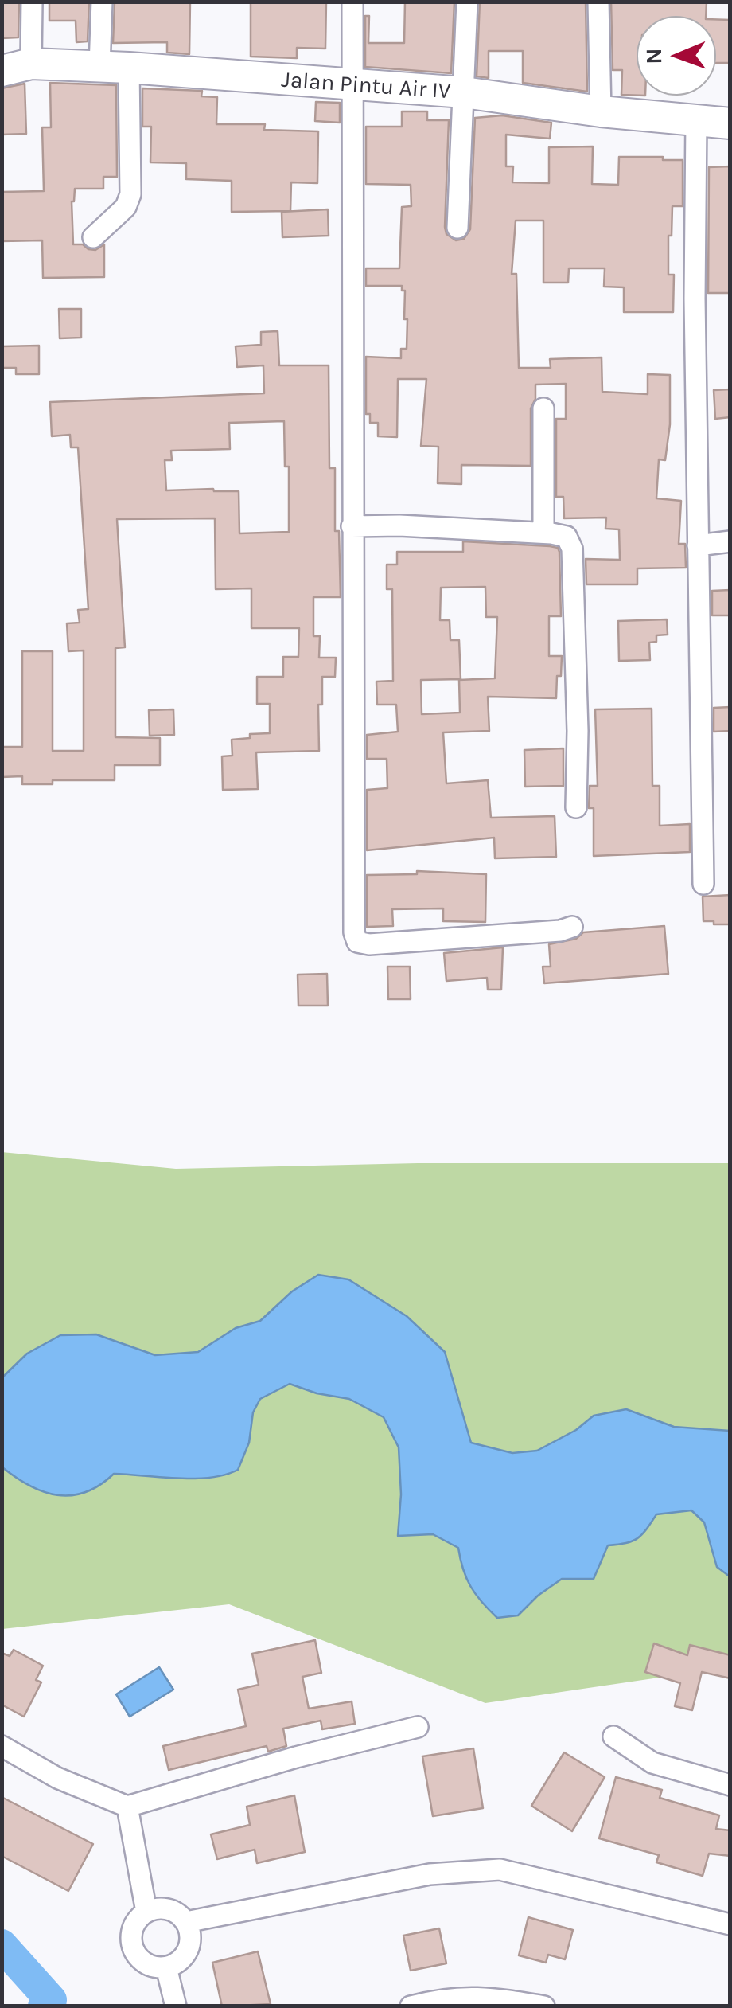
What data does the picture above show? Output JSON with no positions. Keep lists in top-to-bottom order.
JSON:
{
  "streets": {
    "main road": ["Jalan Pintu Air IV"]
  },
  "north": "left"
}
